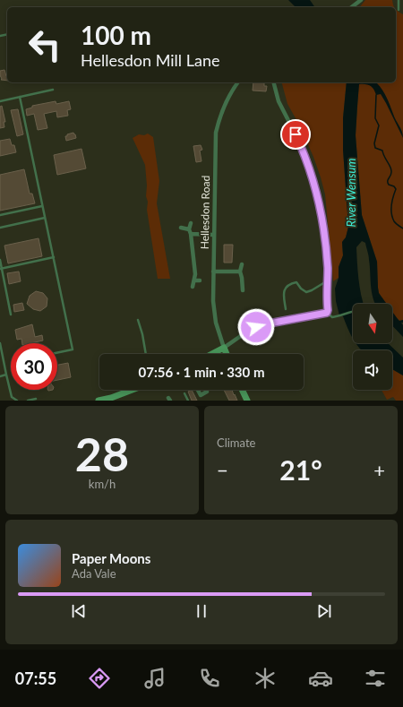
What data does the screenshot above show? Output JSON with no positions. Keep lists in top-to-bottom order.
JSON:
{
  "streets": {
    "street": ["Hellesdon Road"]
  },
  "water": ["River Wensum"],
  "north": "bottom",
  "page": {
    "turn": ["100 m", "Hellesdon Mill Lane"],
    "limit": "30",
    "trip": "07:56 · 1 min · 330 m",
    "tile": [
      ["28", "km/h"],
      "Climate"
    ],
    "heat": ["−", "21°", "+"],
    "song": ["Paper Moons", "Ada Vale"],
    "tabs": "07:55"
  }
}
